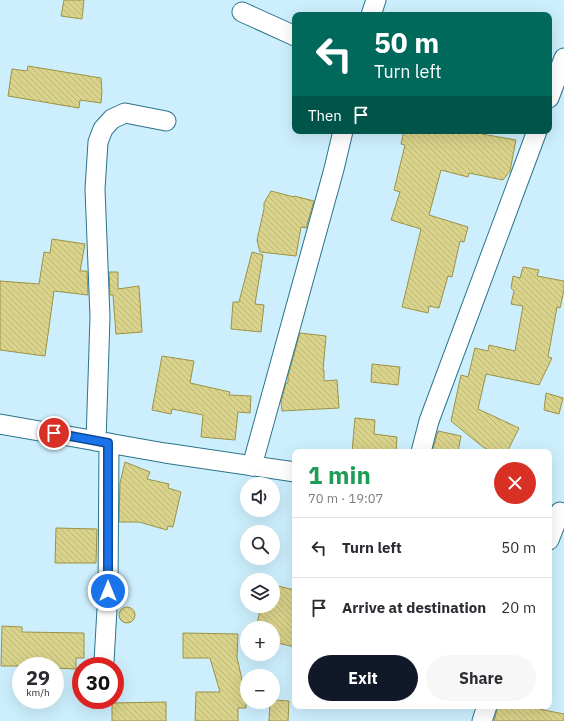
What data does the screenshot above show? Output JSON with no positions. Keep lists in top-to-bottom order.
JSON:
{
  "page": {
    "turn": ["50 m", "Turn left"],
    "then": "Then",
    "heading": ["1 min", "70 m · 19:07"],
    "map_buttons": ["+", "−"],
    "list": [
      {
        "name": "Turn left",
        "value": "50 m"
      },
      {
        "name": "Arrive at destination",
        "value": "20 m"
      }
    ],
    "buttons": ["Exit", "Share"],
    "speed": "29 km/h",
    "limit": "30"
  }
}
